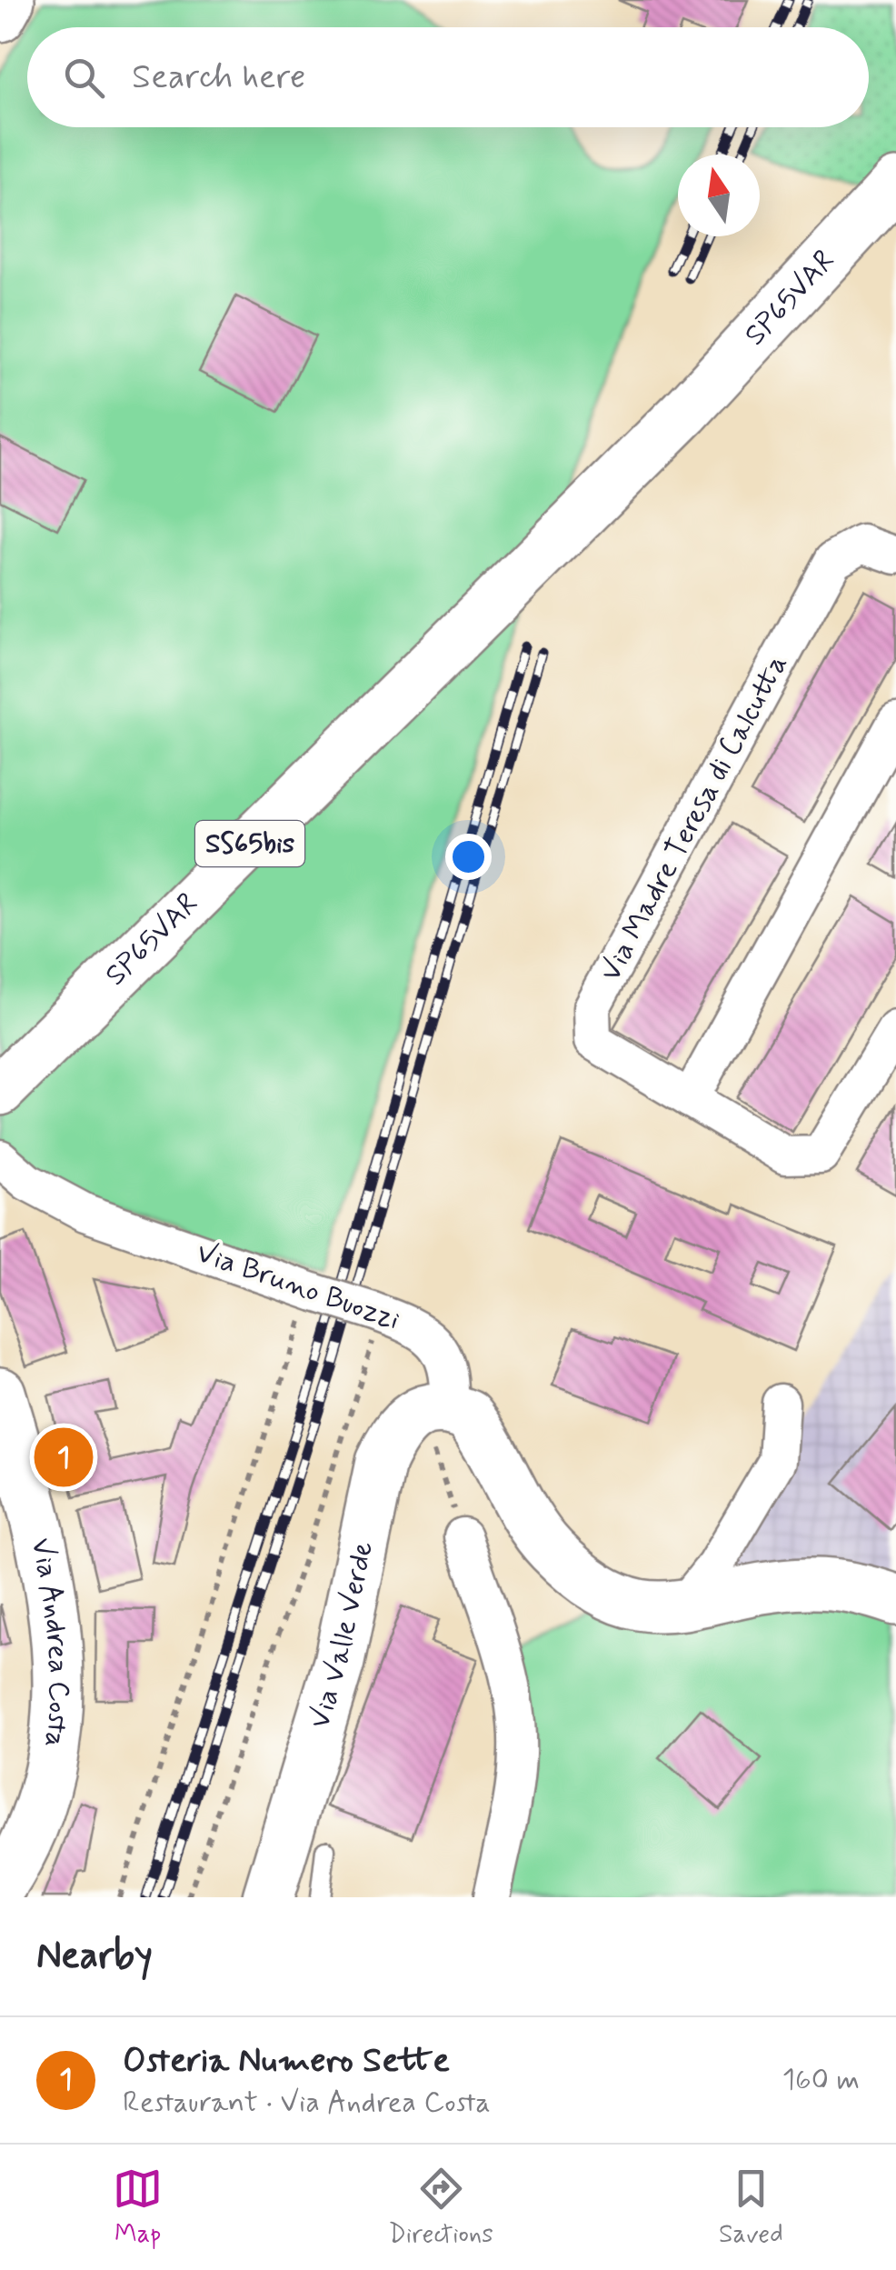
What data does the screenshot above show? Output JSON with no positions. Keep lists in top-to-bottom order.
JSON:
{
  "streets": {
    "main road": [
      "SP65VAR",
      "SS65bis",
      "Via Valle Verde",
      "Via Andrea Costa"
    ],
    "street": ["Via Madre Teresa di Calcutta", "Via Bruno Buozzi"]
  },
  "crossings": [
    ["Via Bruno Buozzi", "Via Valle Verde"]
  ],
  "north": "top",
  "page": {
    "search": "Search here",
    "pins": "1",
    "heading": "Nearby",
    "list": [
      {
        "mark": "1",
        "name": "Osteria Numero Sette",
        "note": "Restaurant · Via Andrea Costa",
        "value": "160 m"
      }
    ],
    "nav": ["Map", "Directions", "Saved"]
  }
}
